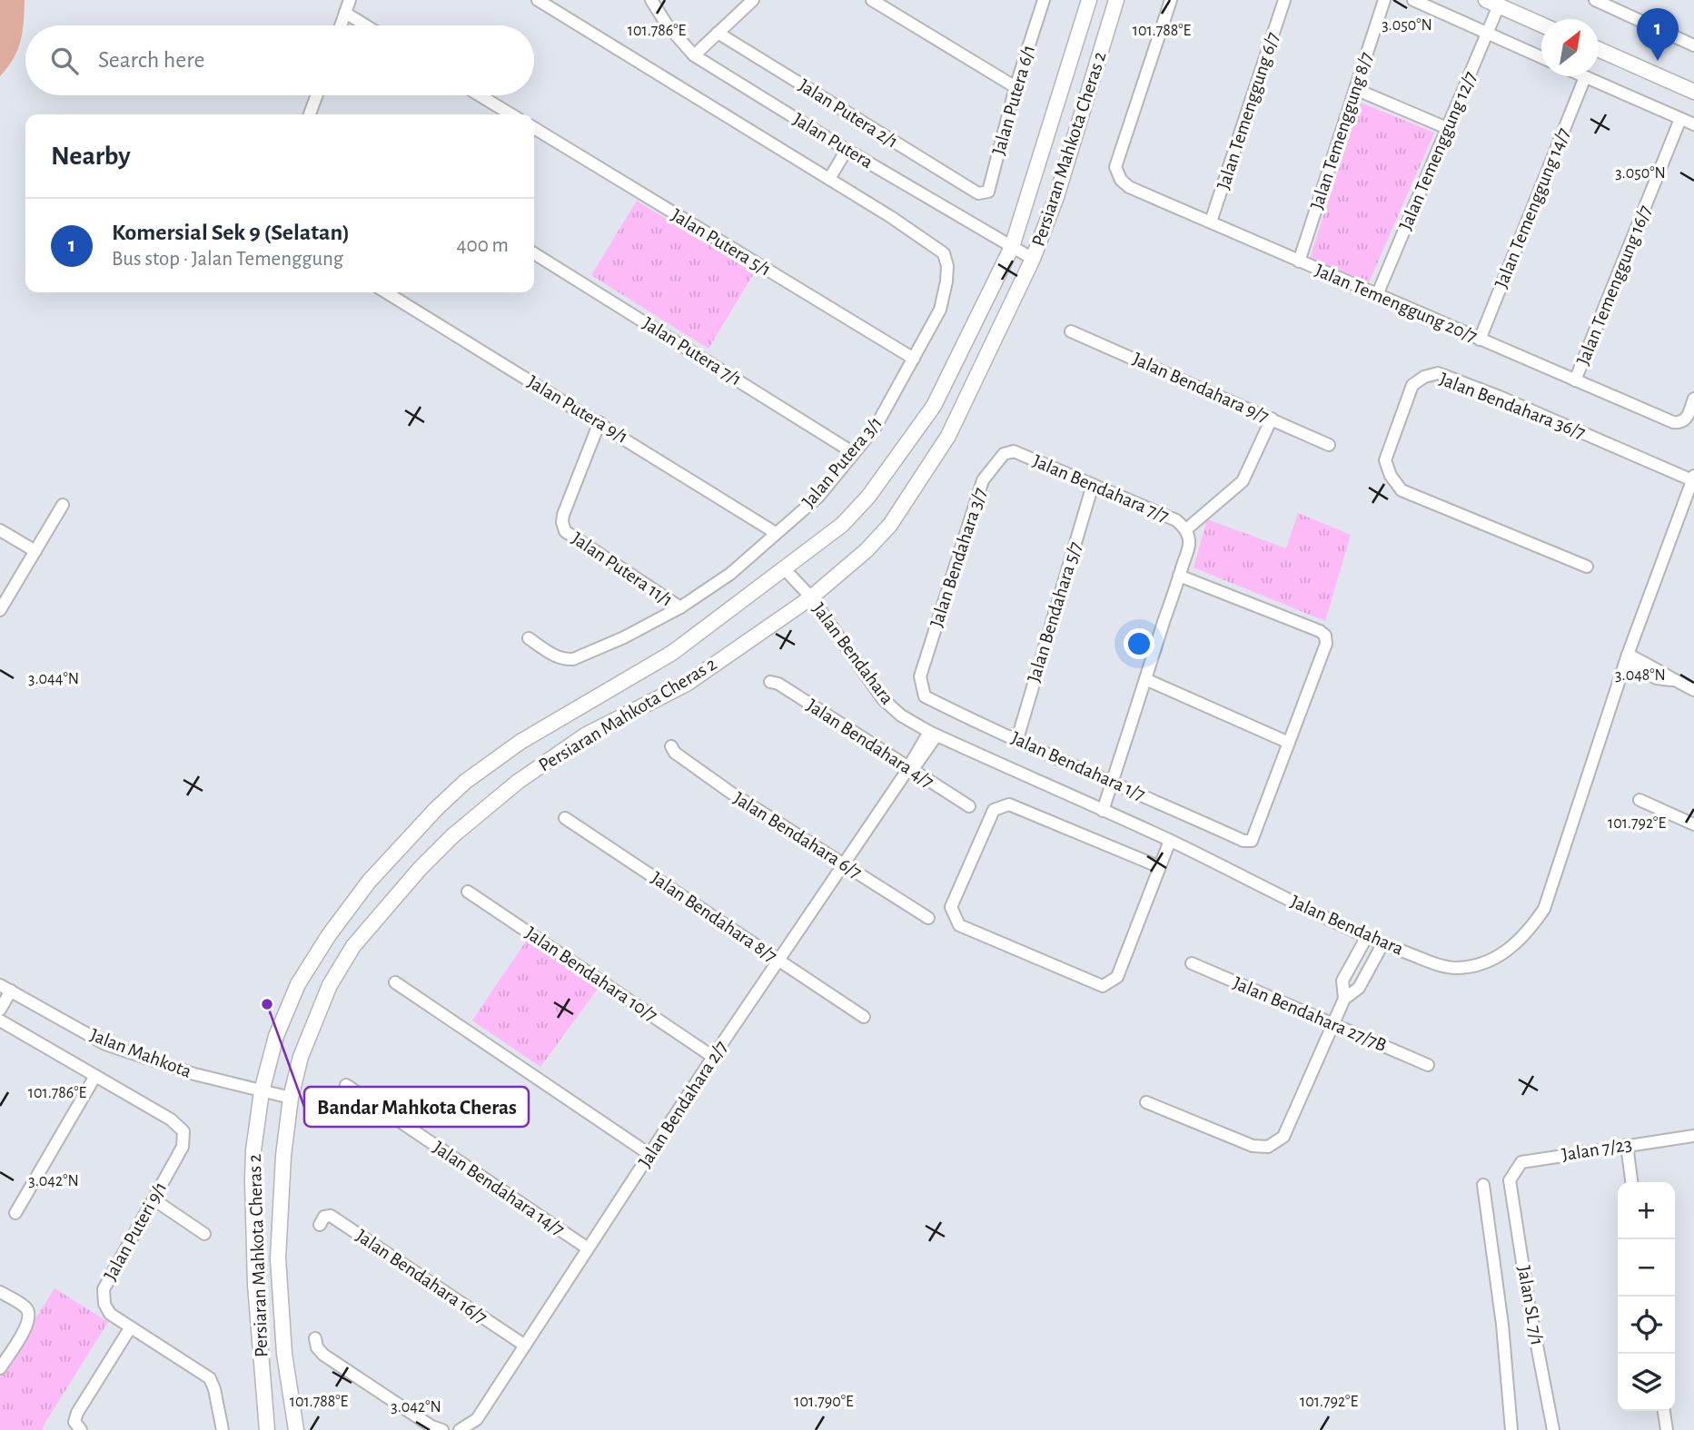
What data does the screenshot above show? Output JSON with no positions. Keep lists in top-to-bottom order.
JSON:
{
  "streets": {
    "street": [
      "Jalan Putera 6/1",
      "Jalan Temenggung 6/7",
      "Jalan Putera 2/1",
      "Jalan Temenggung 8/7",
      "Jalan Putera",
      "Persiaran Mahkota Cheras 2",
      "Jalan Temenggung 12/7",
      "Jalan Temenggung 14/7",
      "Jalan Putera 5/1",
      "Jalan Temenggung 16/7",
      "Jalan Temenggung 20/7",
      "Jalan Putera 7/1",
      "Jalan Bendahara 9/7",
      "Jalan Bendahara 36/7",
      "Jalan Putera 9/1",
      "Jalan Putera 3/1",
      "Jalan Bendahara 7/7",
      "Jalan Bendahara 3/7",
      "Jalan Putera 11/1",
      "Jalan Bendahara 5/7",
      "Jalan Bendahara",
      "Jalan Bendahara 4/7",
      "Jalan Bendahara 1/7",
      "Jalan Bendahara 6/7",
      "Jalan Bendahara 8/7",
      "Jalan Bendahara 10/7",
      "Jalan Bendahara 27/7B",
      "Jalan Mahkota",
      "Jalan Bendahara 2/7",
      "Jalan 7/23",
      "Jalan Bendahara 14/7",
      "Jalan Puteri 9/1",
      "Jalan Bendahara 16/7",
      "Jalan SL 7/1"
    ]
  },
  "crossings": [
    ["Jalan Putera 6/1", "Jalan Putera 2/1"],
    ["Jalan Temenggung 6/7", "Jalan Temenggung 20/7"],
    ["Jalan Temenggung 8/7", "Jalan Temenggung 20/7"],
    ["Jalan Putera", "Persiaran Mahkota Cheras 2"],
    ["Persiaran Mahkota Cheras 2", "Jalan Bendahara"],
    ["Persiaran Mahkota Cheras 2", "Jalan Mahkota"],
    ["Jalan Temenggung 12/7", "Jalan Temenggung 20/7"],
    ["Jalan Temenggung 14/7", "Jalan Temenggung 20/7"],
    ["Jalan Putera 5/1", "Jalan Putera 3/1"],
    ["Jalan Temenggung 16/7", "Jalan Temenggung 20/7"],
    ["Jalan Putera 7/1", "Jalan Putera 3/1"],
    ["Jalan Bendahara 9/7", "Jalan Bendahara 7/7"],
    ["Jalan Bendahara 36/7", "Jalan Bendahara"],
    ["Jalan Putera 9/1", "Jalan Putera 3/1"],
    ["Jalan Putera 9/1", "Jalan Putera 11/1"],
    ["Jalan Putera 3/1", "Jalan Putera 11/1"],
    ["Jalan Bendahara 7/7", "Jalan Bendahara 3/7"],
    ["Jalan Bendahara 7/7", "Jalan Bendahara 5/7"],
    ["Jalan Bendahara 7/7", "Jalan Bendahara"],
    ["Jalan Bendahara 7/7", "Jalan Bendahara 1/7"],
    ["Jalan Bendahara 3/7", "Jalan Bendahara 1/7"],
    ["Jalan Bendahara 5/7", "Jalan Bendahara 1/7"],
    ["Jalan Bendahara", "Jalan Bendahara 2/7"],
    ["Jalan Bendahara 4/7", "Jalan Bendahara 2/7"],
    ["Jalan Bendahara 6/7", "Jalan Bendahara 2/7"],
    ["Jalan Bendahara 8/7", "Jalan Bendahara 2/7"],
    ["Jalan Bendahara 10/7", "Jalan Bendahara 2/7"],
    ["Jalan Bendahara 2/7", "Jalan Bendahara 14/7"],
    ["Jalan Bendahara 2/7", "Jalan Bendahara 16/7"],
    ["Jalan 7/23", "Jalan SL 7/1"]
  ],
  "places": ["Bandar Mahkota Cheras"],
  "north": "top right",
  "page": {
    "pins": "1",
    "search": "Search here",
    "heading": "Nearby",
    "list": [
      {
        "mark": "1",
        "name": "Komersial Sek 9 (Selatan)",
        "note": "Bus stop · Jalan Temenggung",
        "value": "400 m"
      }
    ],
    "map_buttons": ["+", "−"]
  },
  "coordinates": [
    "3.050°N",
    "101.786°E",
    "101.788°E",
    "3.048°N",
    "3.044°N",
    "101.792°E",
    "3.042°N",
    "101.790°E"
  ]
}
